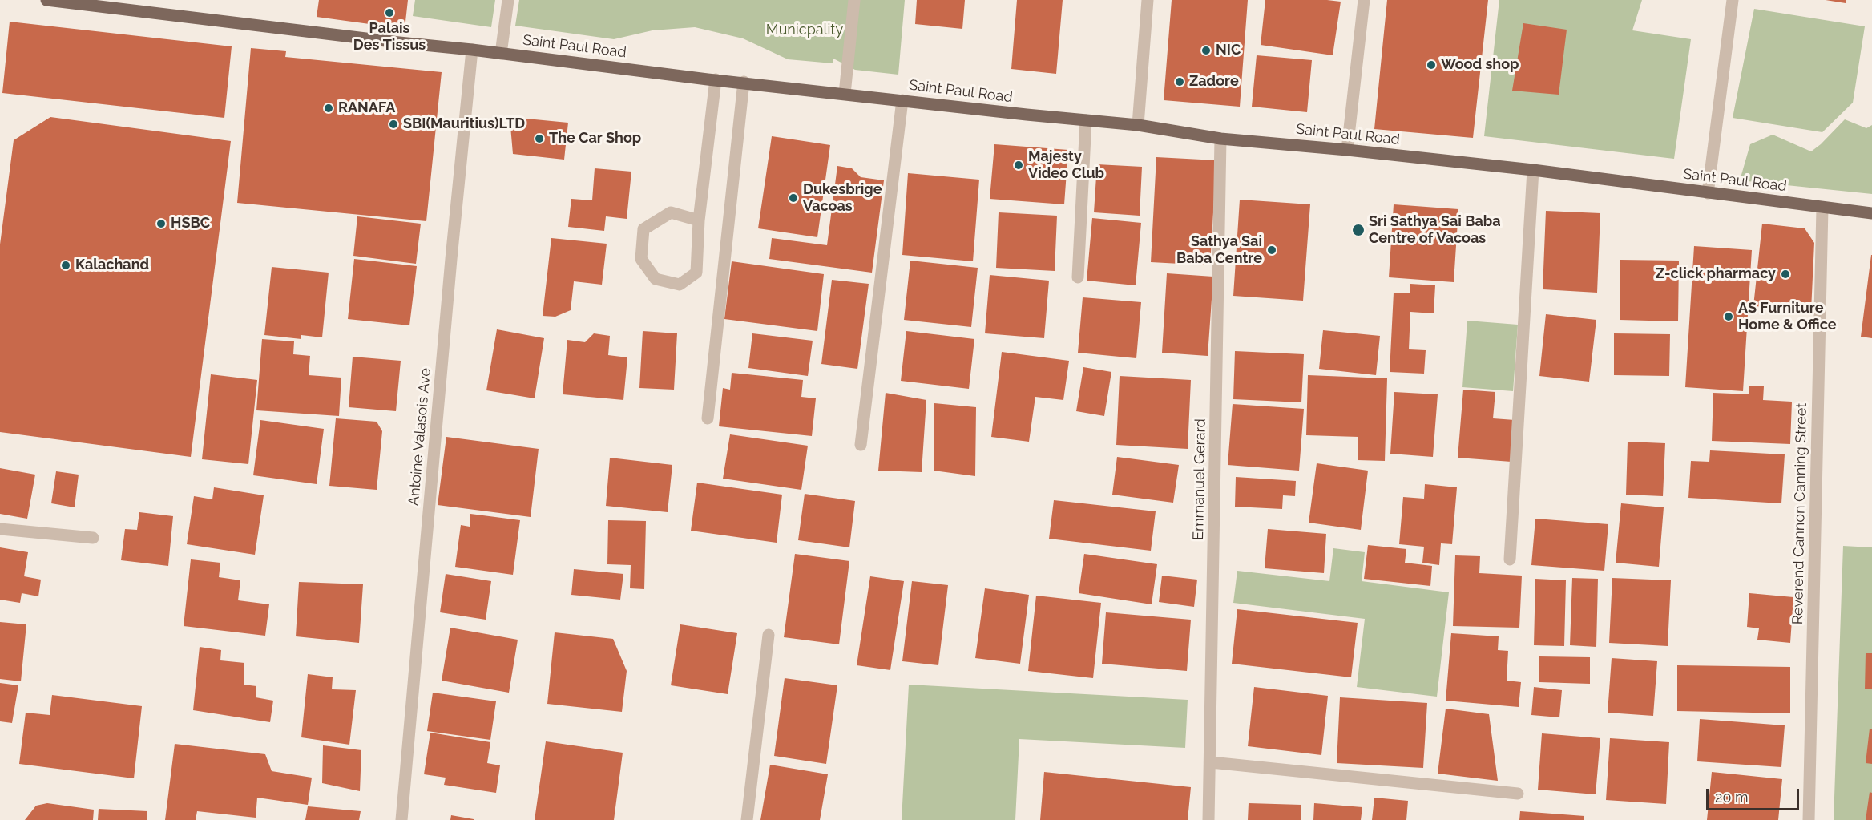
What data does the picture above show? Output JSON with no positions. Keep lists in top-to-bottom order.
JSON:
{
  "streets": {
    "main road": ["Saint Paul Road"],
    "street": ["Antoine Valasois Ave", "Emmanuel Gerard", "Reverend Cannon Canning Street"]
  },
  "crossings": [
    ["Saint Paul Road", "Antoine Valasois Ave"],
    ["Saint Paul Road", "Emmanuel Gerard"],
    ["Saint Paul Road", "Reverend Cannon Canning Street"]
  ],
  "parks": ["Municpality"],
  "places": [
    "Palais Des Tissus",
    "NIC",
    "Wood shop",
    "Zadore",
    "RANAFA",
    "SBI(Mauritius)LTD",
    "The Car Shop",
    "Majesty Video Club",
    "Dukesbrige Vacoas",
    "HSBC",
    "Sri Sathya Sai Baba Centre of Vacoas",
    "Sathya Sai Baba Centre",
    "Kalachand",
    "Z-click pharmacy",
    "AS Furniture Home & Office"
  ],
  "scale_bar": "20 m"
}
